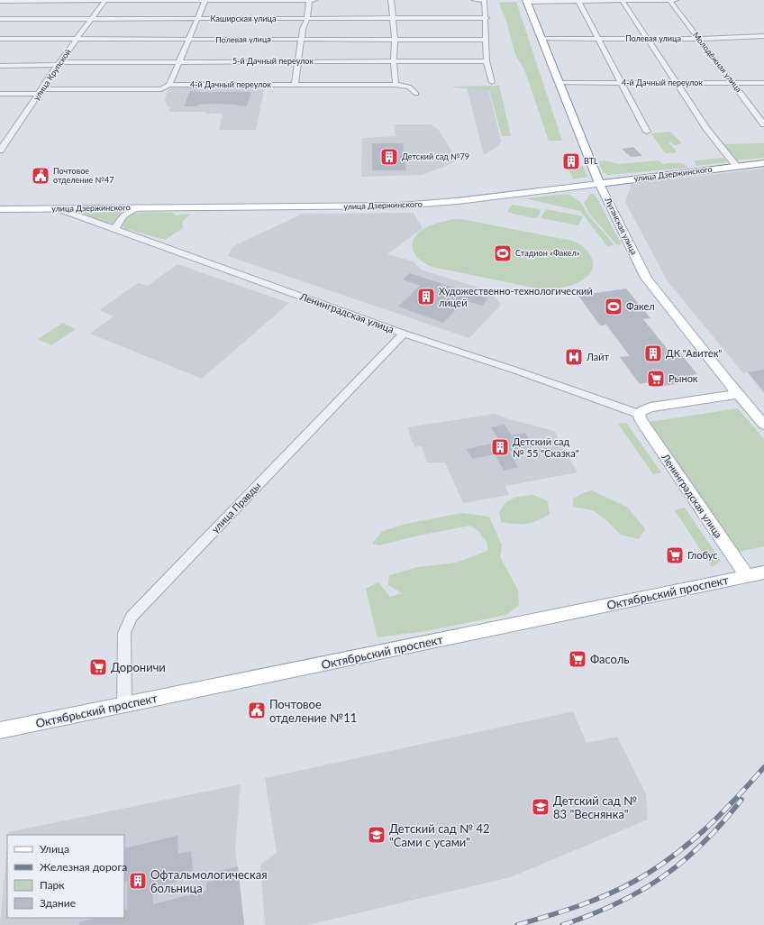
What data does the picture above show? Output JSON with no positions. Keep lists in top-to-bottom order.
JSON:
{
  "streets": {
    "highway": ["улица Дзержинского", "Луганская улица"],
    "main road": ["Ленинградская улица", "Октябрьский проспект"],
    "street": [
      "Каширская улица",
      "Полевая улица",
      "5-й Дачный переулок",
      "Молодёжная улица",
      "улица Крупской",
      "4-й Дачный переулок",
      "улица Правды"
    ]
  },
  "crossings": [
    ["Каширская улица", "улица Крупской"],
    ["Полевая улица", "Молодёжная улица"],
    ["Полевая улица", "улица Крупской"],
    ["Полевая улица", "Луганская улица"],
    ["5-й Дачный переулок", "улица Крупской"],
    ["Молодёжная улица", "4-й Дачный переулок"],
    ["улица Крупской", "4-й Дачный переулок"],
    ["4-й Дачный переулок", "Луганская улица"],
    ["улица Дзержинского", "Луганская улица"],
    ["улица Дзержинского", "Ленинградская улица"],
    ["Ленинградская улица", "улица Правды"],
    ["Ленинградская улица", "Октябрьский проспект"],
    ["улица Правды", "Октябрьский проспект"]
  ],
  "places": {
    "building": [
      "Детский сад №79",
      "BTL",
      "Художественно-технологический лицей",
      "ДК \"Авитек\"",
      "Детский сад № 55 \"Сказка\"",
      "Офтальмологическая больница"
    ],
    "public building": ["Почтовое отделение №47", "Почтовое отделение №11"],
    "sports": ["Стадион «Факел»", "Факел"],
    "hospital": ["Лайт"],
    "supermarket": [
      "Рынок",
      "Глобус",
      "Фасоль",
      "Дороничи"
    ],
    "school or university": ["Детский сад № 83 \"Веснянка\"", "Детский сад № 42 \"Сами с усами\""]
  },
  "legend": [
    "Улица",
    "Железная дорога",
    "Парк",
    "Здание"
  ]
}
